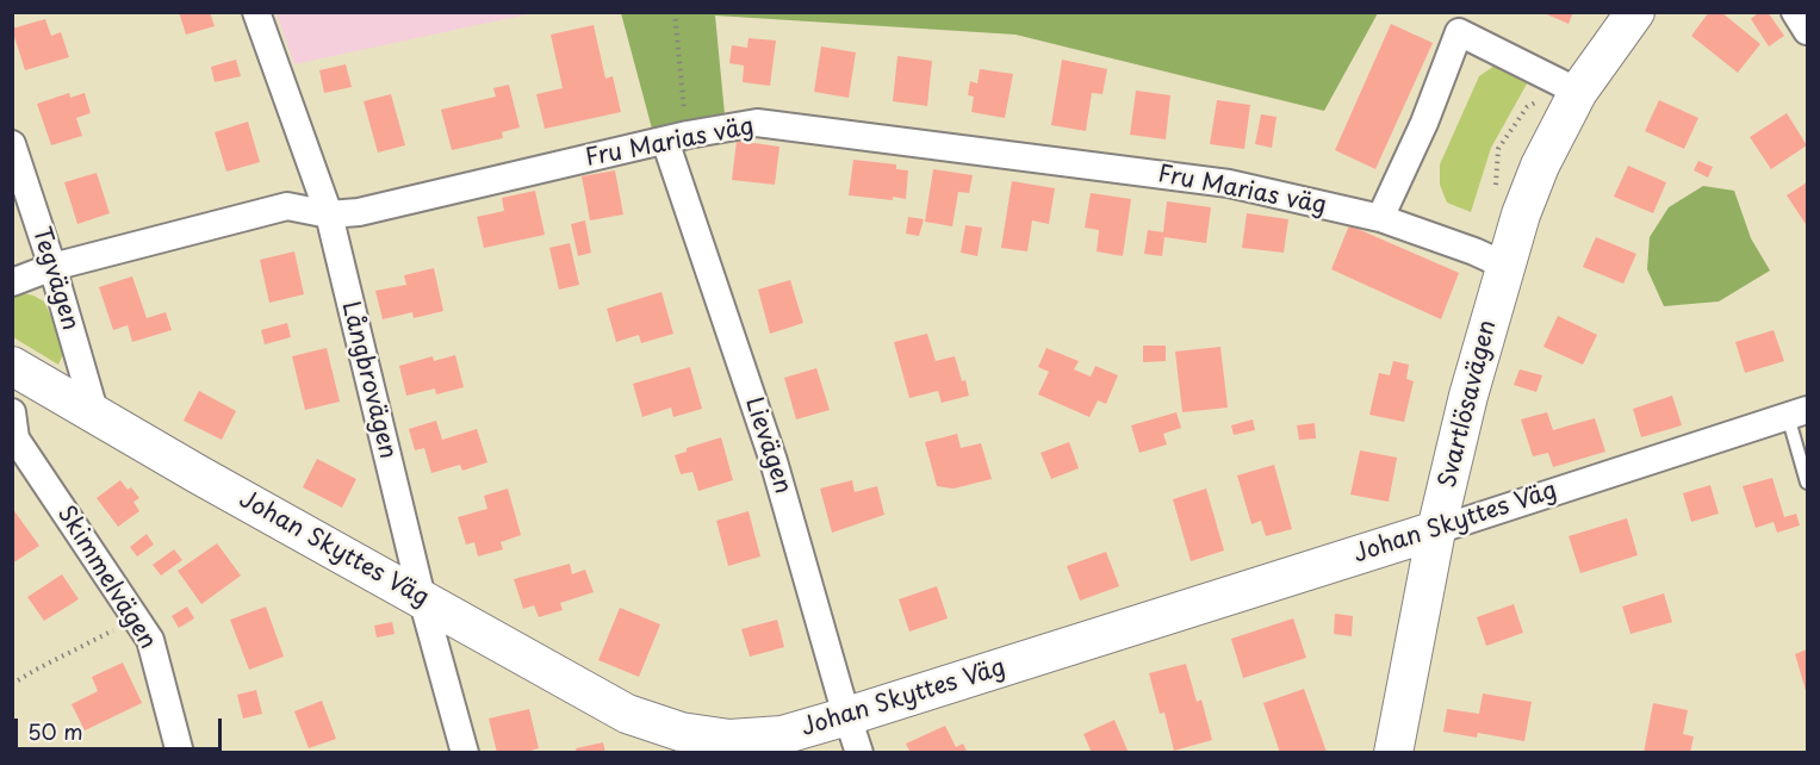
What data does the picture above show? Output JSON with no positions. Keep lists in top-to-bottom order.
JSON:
{
  "streets": {
    "street": [
      "Fru Marias väg",
      "Tegvägen",
      "Långbrovägen",
      "Svartlösavägen",
      "Lievägen",
      "Johan Skyttes Väg",
      "Skimmelvägen"
    ]
  },
  "crossings": [
    ["Fru Marias väg", "Tegvägen"],
    ["Fru Marias väg", "Långbrovägen"],
    ["Fru Marias väg", "Lievägen"],
    ["Tegvägen", "Johan Skyttes Väg"],
    ["Långbrovägen", "Johan Skyttes Väg"],
    ["Svartlösavägen", "Johan Skyttes Väg"],
    ["Lievägen", "Johan Skyttes Väg"],
    ["Johan Skyttes Väg", "Skimmelvägen"]
  ],
  "scale_bar": "50 m"
}
